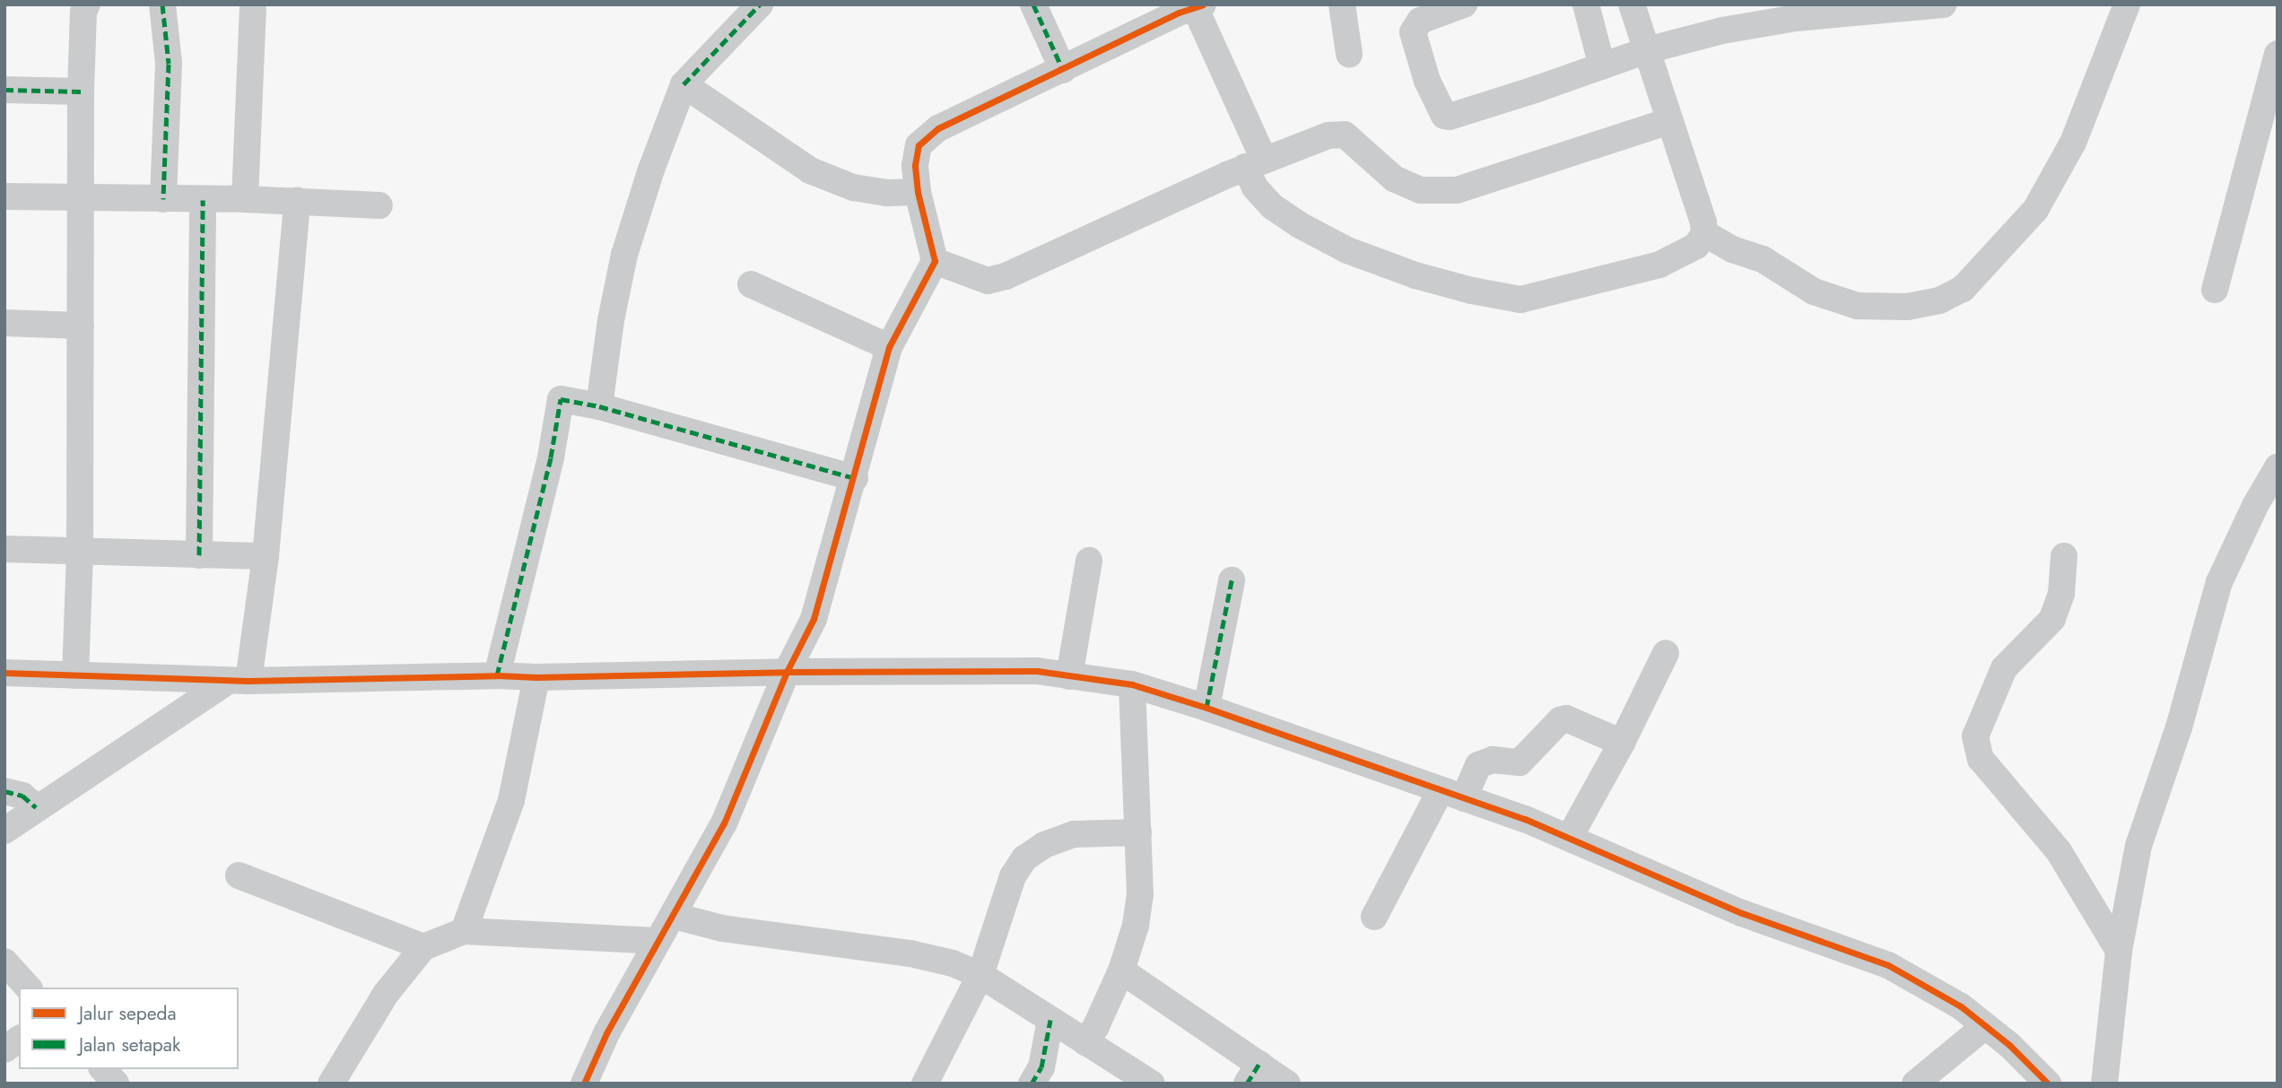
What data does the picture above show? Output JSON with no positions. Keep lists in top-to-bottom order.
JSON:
{
  "legend": ["Jalur sepeda", "Jalan setapak"]
}
